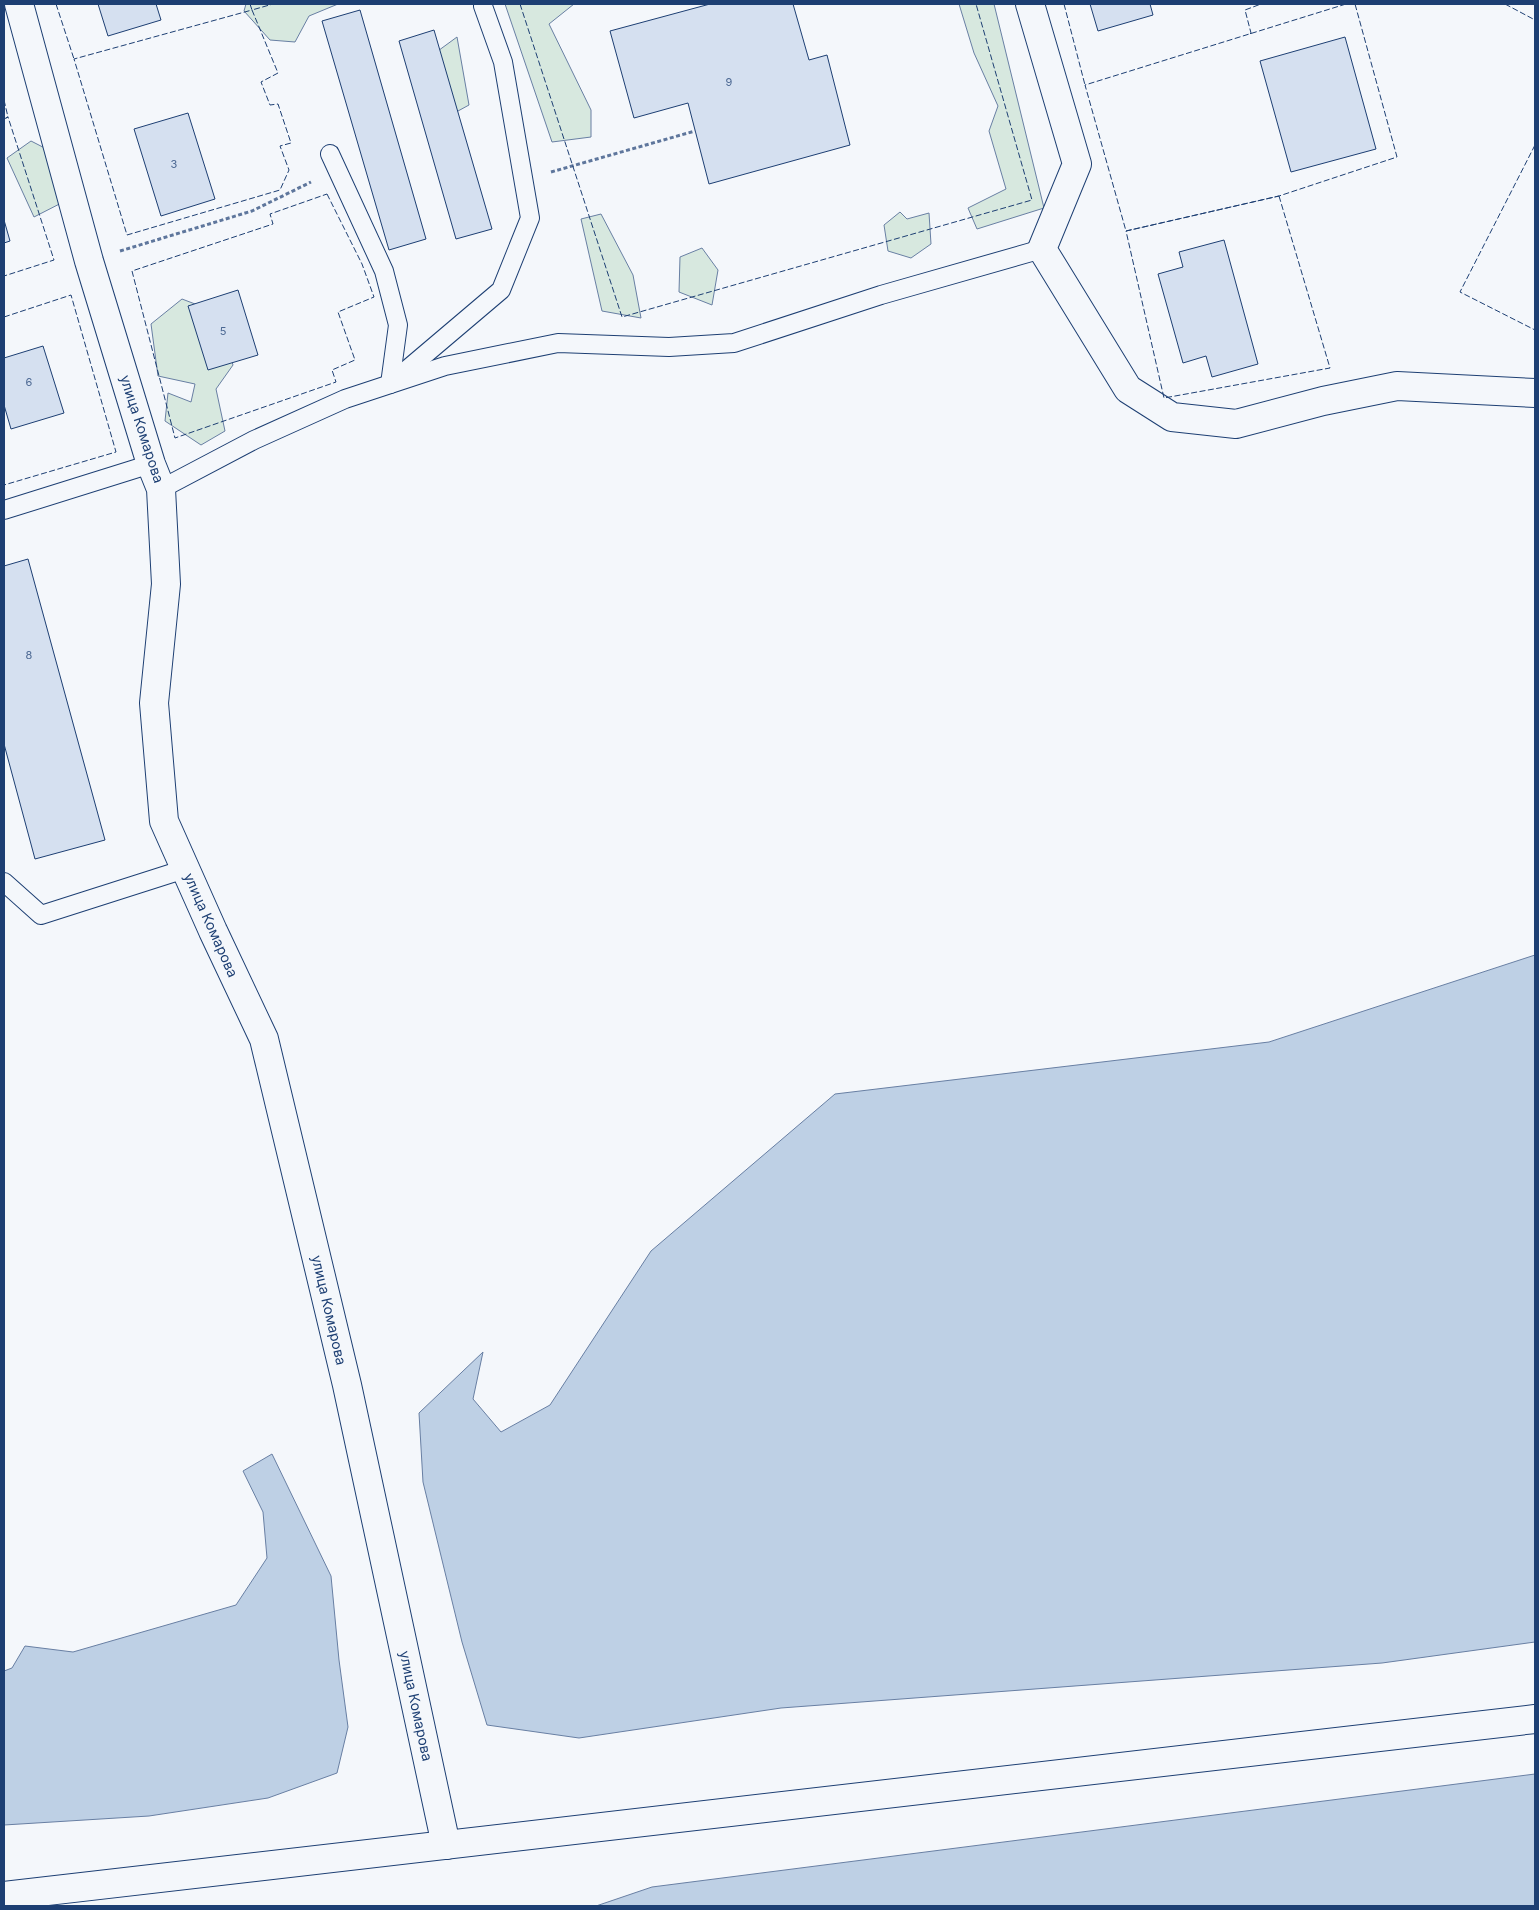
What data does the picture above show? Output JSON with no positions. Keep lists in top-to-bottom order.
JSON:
{
  "streets": {
    "street": ["улица Комарова"]
  },
  "house_numbers": [
    "9",
    "3",
    "5",
    "6",
    "8"
  ]
}
